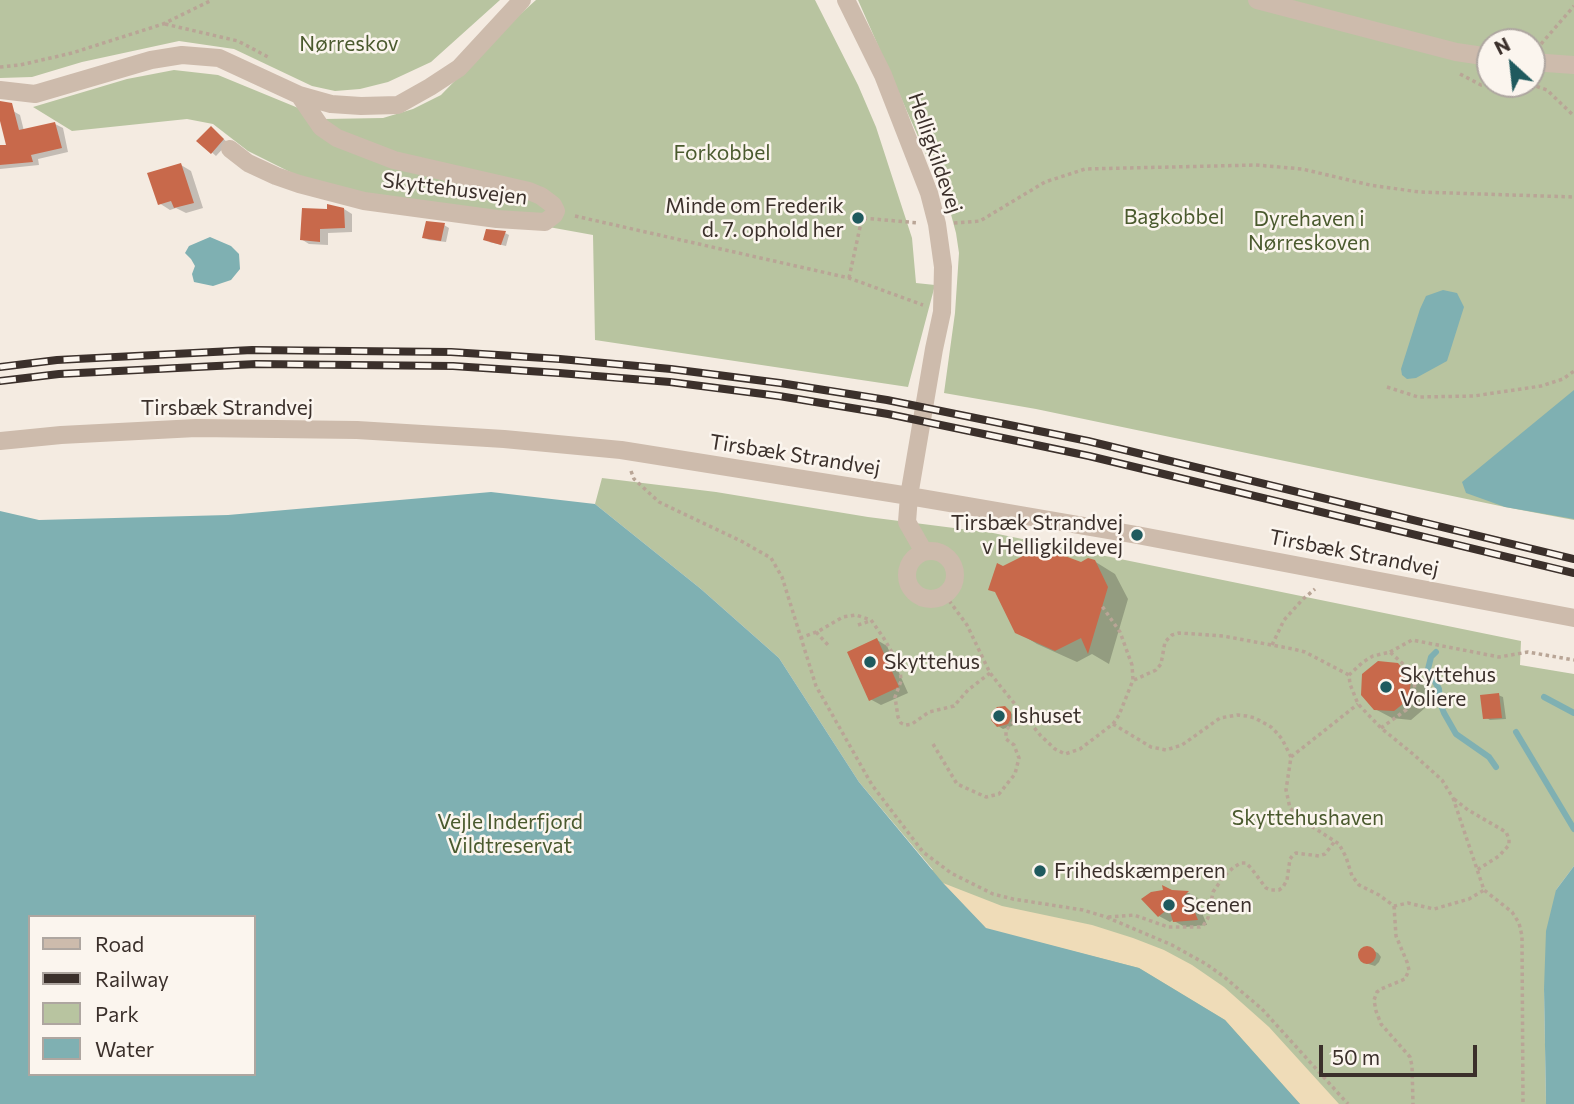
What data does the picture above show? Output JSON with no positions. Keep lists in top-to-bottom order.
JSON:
{
  "streets": {
    "street": ["Helligkildevej", "Skyttehusvejen", "Tirsbæk Strandvej"]
  },
  "crossings": [
    ["Helligkildevej", "Tirsbæk Strandvej"]
  ],
  "parks": [
    "Nørreskov",
    "Forkobbel",
    "Bagkobbel",
    "Dyrehaven i Nørreskoven",
    "Skyttehushaven",
    "Vejle Inderfjord Vildtreservat"
  ],
  "places": [
    "Minde om Frederik d. 7. ophold her",
    "Tirsbæk Strandvej v Helligkildevej",
    "Skyttehus",
    "Skyttehus Voliere",
    "Ishuset",
    "Frihedskæmperen",
    "Scenen"
  ],
  "legend": [
    "Road",
    "Railway",
    "Park",
    "Water"
  ],
  "scale_bar": "50 m",
  "north": "top left"
}
